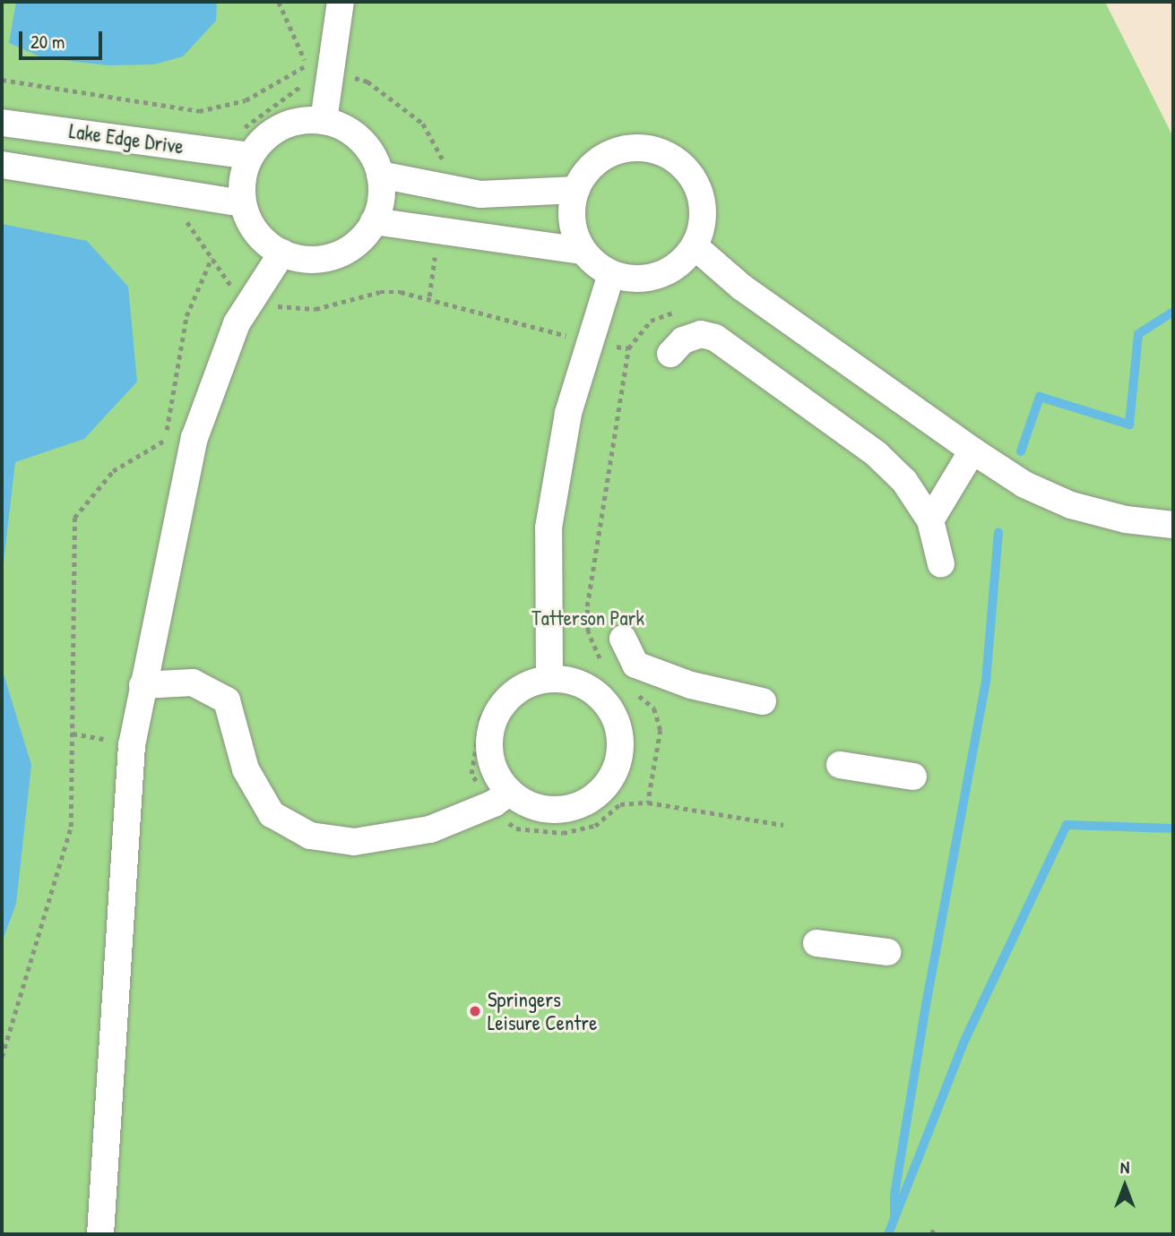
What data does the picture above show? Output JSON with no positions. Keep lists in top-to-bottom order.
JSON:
{
  "streets": {
    "street": ["Lake Edge Drive"]
  },
  "parks": ["Tatterson Park"],
  "places": ["Springers Leisure Centre"],
  "scale_bar": "20 m",
  "north": "top"
}
